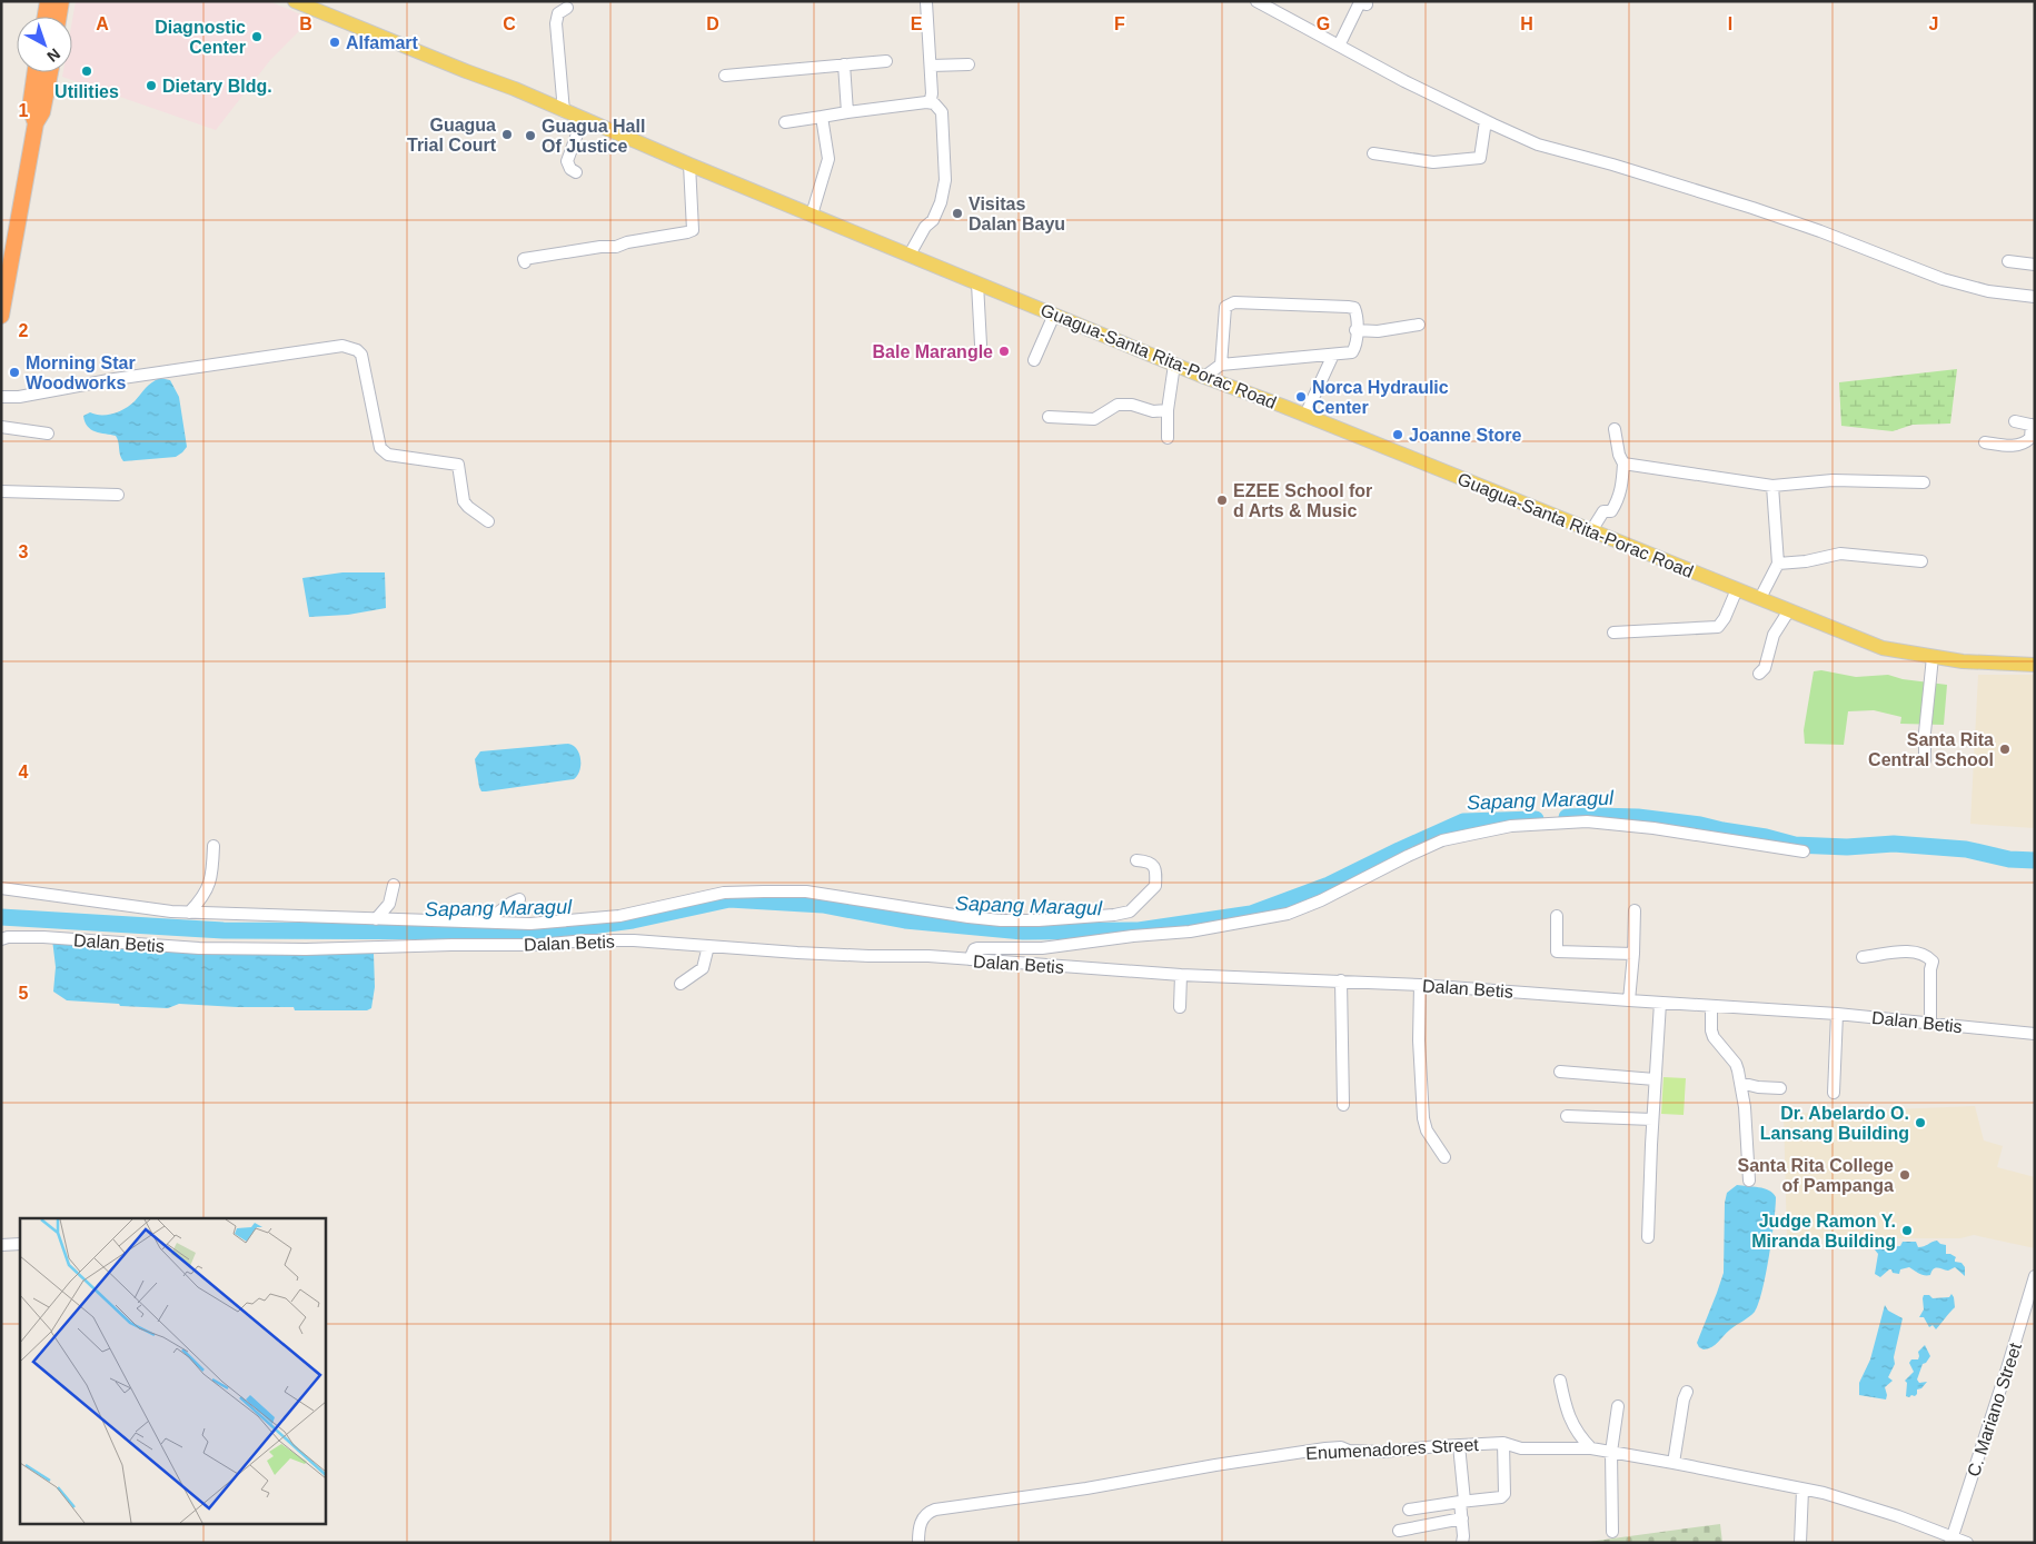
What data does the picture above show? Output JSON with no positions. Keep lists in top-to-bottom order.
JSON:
{
  "streets": {
    "main road": ["Guagua-Santa Rita-Porac Road"],
    "street": ["Dalan Betis", "C. Mariano Street", "Enumenadores Street"]
  },
  "crossings": [
    ["C. Mariano Street", "Enumenadores Street"]
  ],
  "water": ["Sapang Maragul"],
  "places": [
    "Diagnostic Center",
    "Alfamart",
    "Utilities",
    "Dietary Bldg.",
    "Guagua Trial Court",
    "Guagua Hall Of Justice",
    "Visitas Dalan Bayu",
    "Bale Marangle",
    "Morning Star Woodworks",
    "Norca Hydraulic Center",
    "Joanne Store",
    "EZEE School for d Arts & Music",
    "Santa Rita Central School",
    "Dr. Abelardo O. Lansang Building",
    "Santa Rita College of Pampanga",
    "Judge Ramon Y. Miranda Building"
  ],
  "north": "bottom right",
  "grid": {
    "columns": [
      "A",
      "B",
      "C",
      "D",
      "E",
      "F",
      "G",
      "H",
      "I",
      "J"
    ],
    "rows": [
      "1",
      "2",
      "3",
      "4",
      "5"
    ]
  }
}
